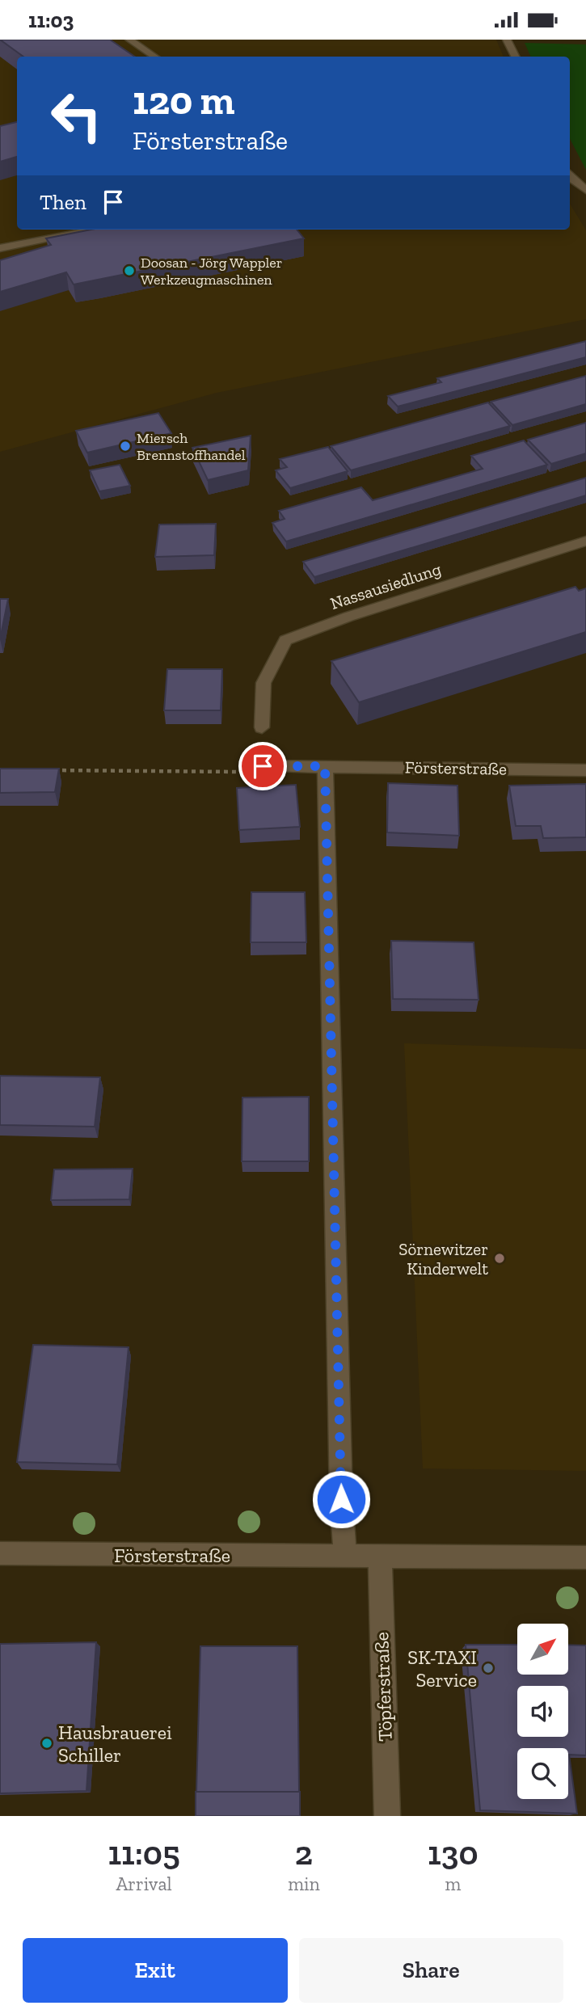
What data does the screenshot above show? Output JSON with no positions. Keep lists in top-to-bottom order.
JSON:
{
  "streets": {
    "street": ["Nassausiedlung", "Försterstraße", "Töpferstraße"]
  },
  "crossings": [
    ["Försterstraße", "Töpferstraße"]
  ],
  "places": [
    "Doosan - Jörg Wappler Werkzeugmaschinen",
    "Miersch Brennstoffhandel",
    "Sörnewitzer Kinderwelt",
    "SK-TAXI Service",
    "Hausbrauerei Schiller"
  ],
  "north": "top right",
  "page": {
    "status": "11:03",
    "turn": ["120 m", "Försterstraße"],
    "then": "Then",
    "eta": [
      "11:05",
      "Arrival",
      "2",
      "min",
      "130",
      "m"
    ],
    "buttons": ["Exit", "Share"]
  }
}
